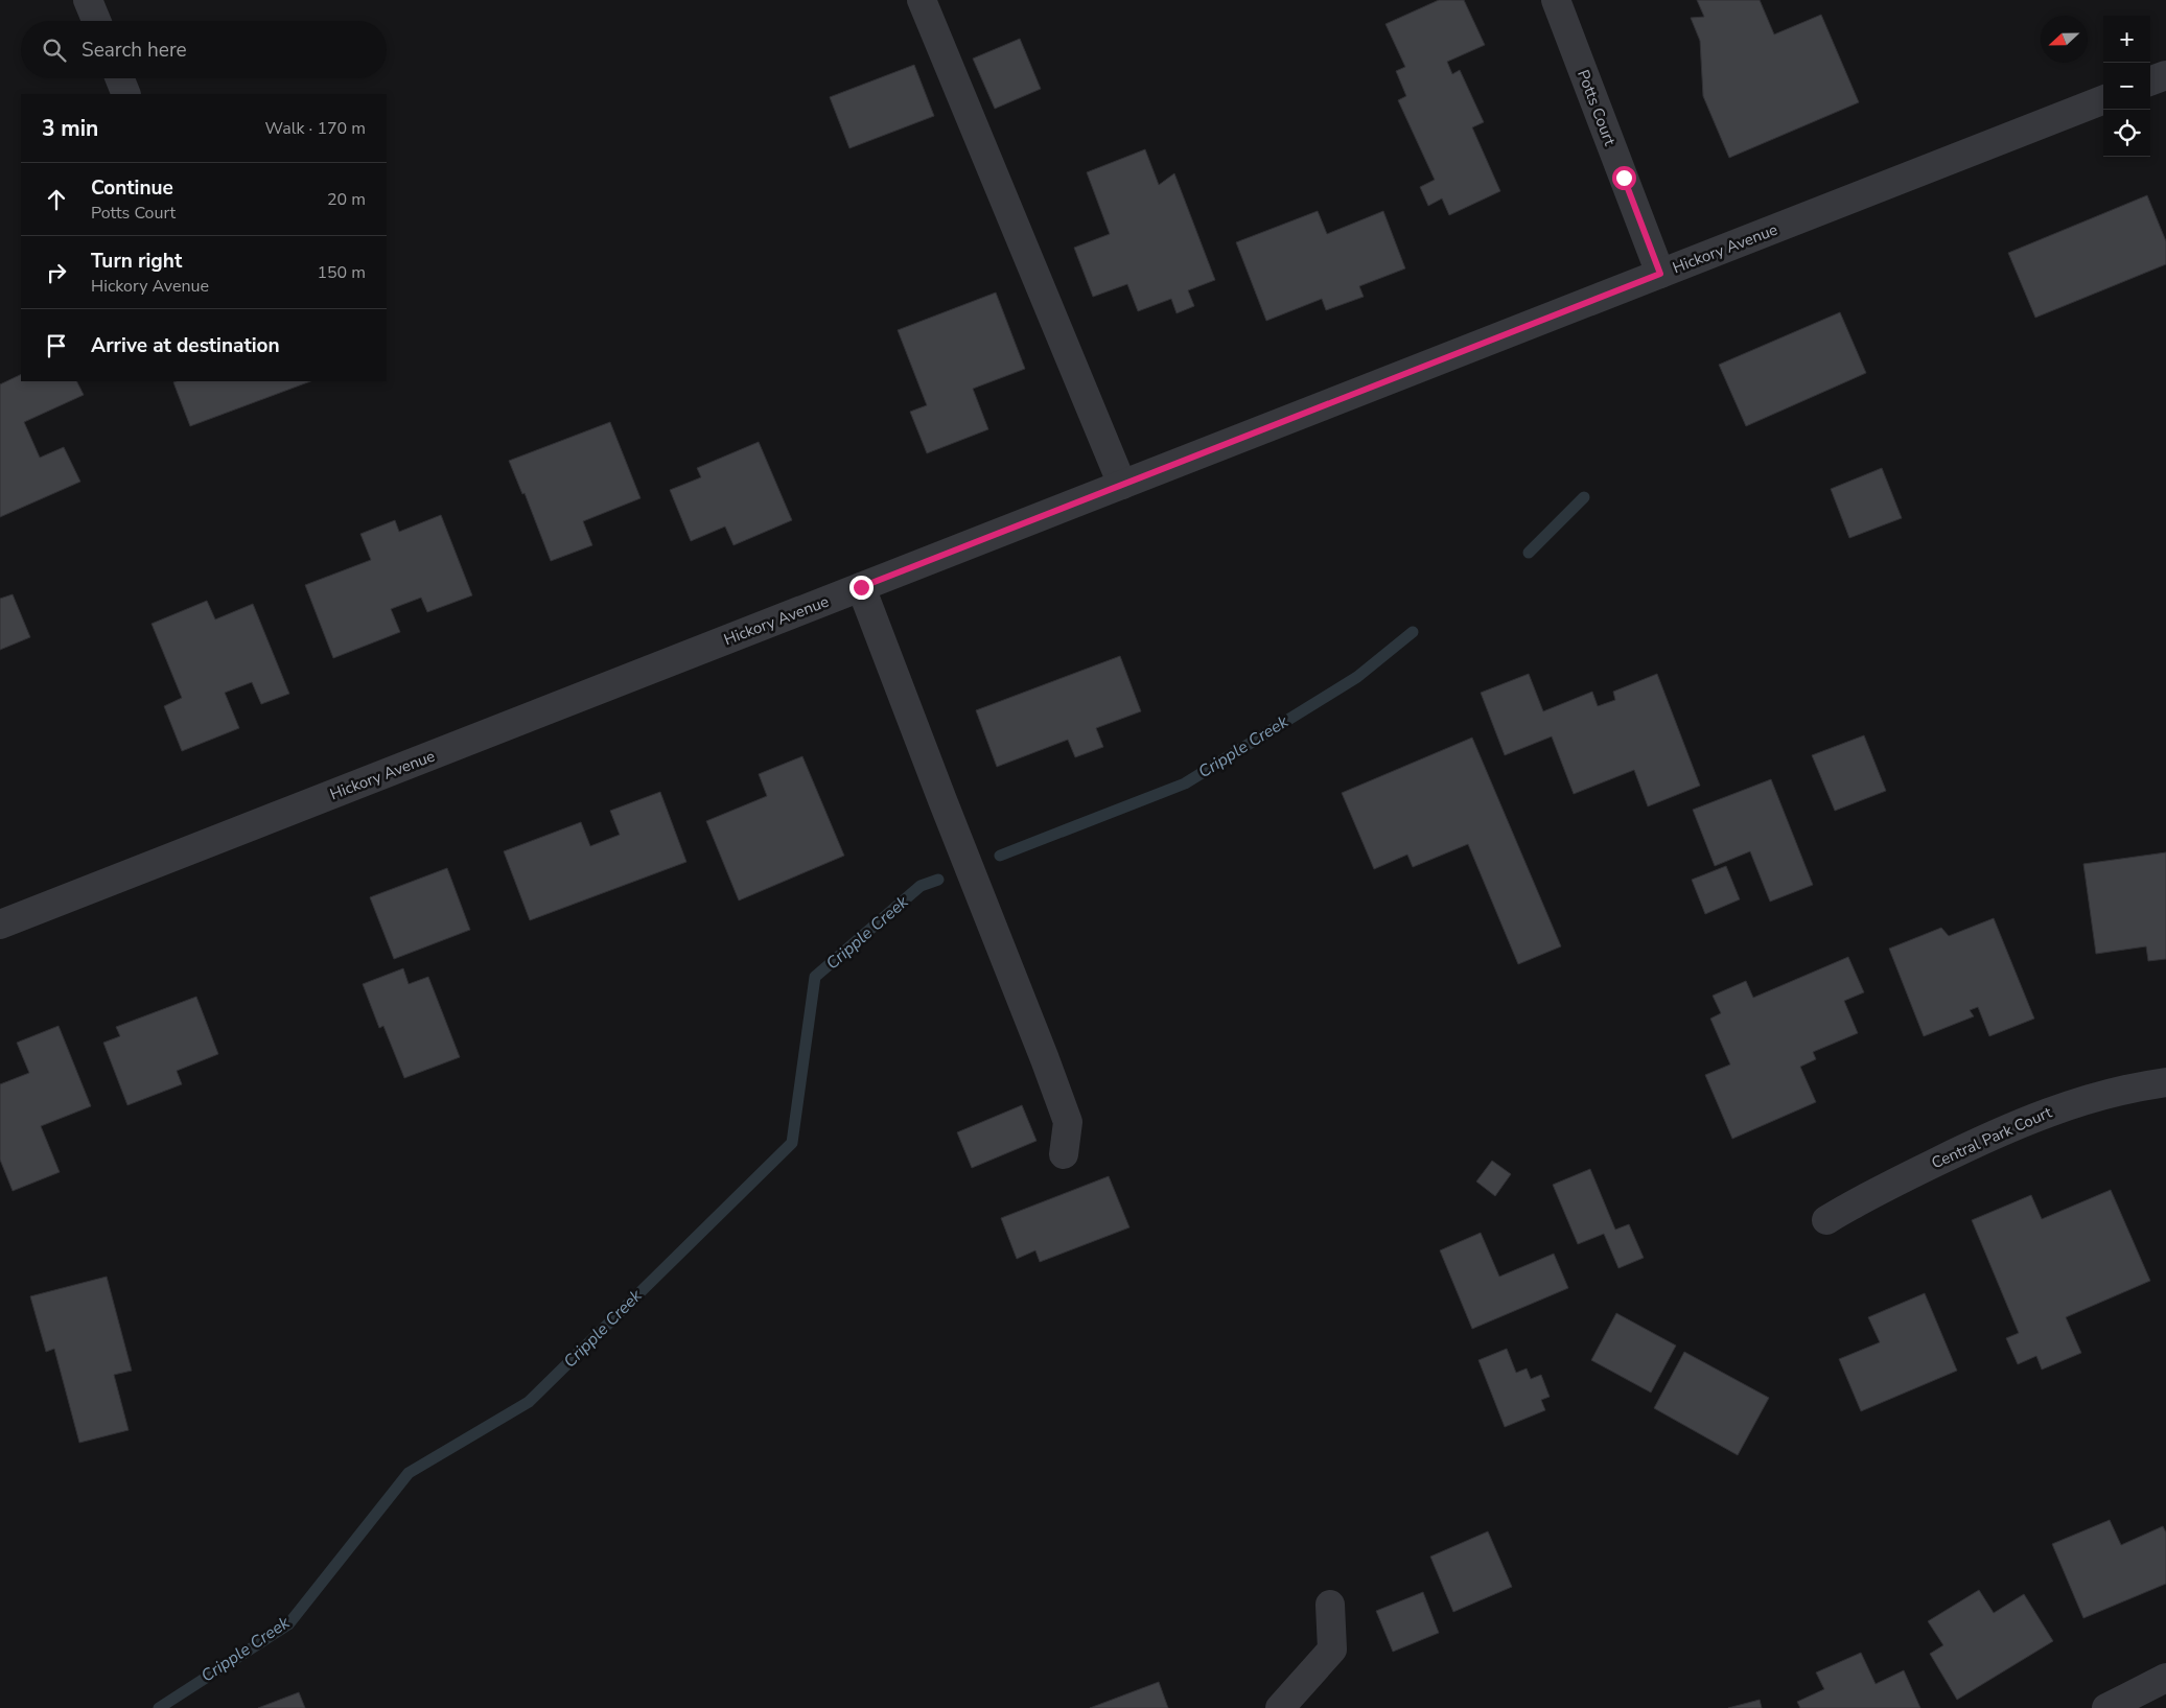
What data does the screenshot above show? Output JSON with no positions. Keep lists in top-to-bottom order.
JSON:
{
  "streets": {
    "street": ["Potts Court", "Hickory Avenue", "Central Park Court"]
  },
  "crossings": [
    ["Potts Court", "Hickory Avenue"]
  ],
  "water": ["Cripple Creek"],
  "north": "left",
  "page": {
    "map_buttons": ["+", "−"],
    "search": "Search here",
    "heading": ["3 min", "Walk · 170 m"],
    "list": [
      ["Continue", "Potts Court", "20 m"],
      ["Turn right", "Hickory Avenue", "150 m"],
      "Arrive at destination"
    ]
  }
}
